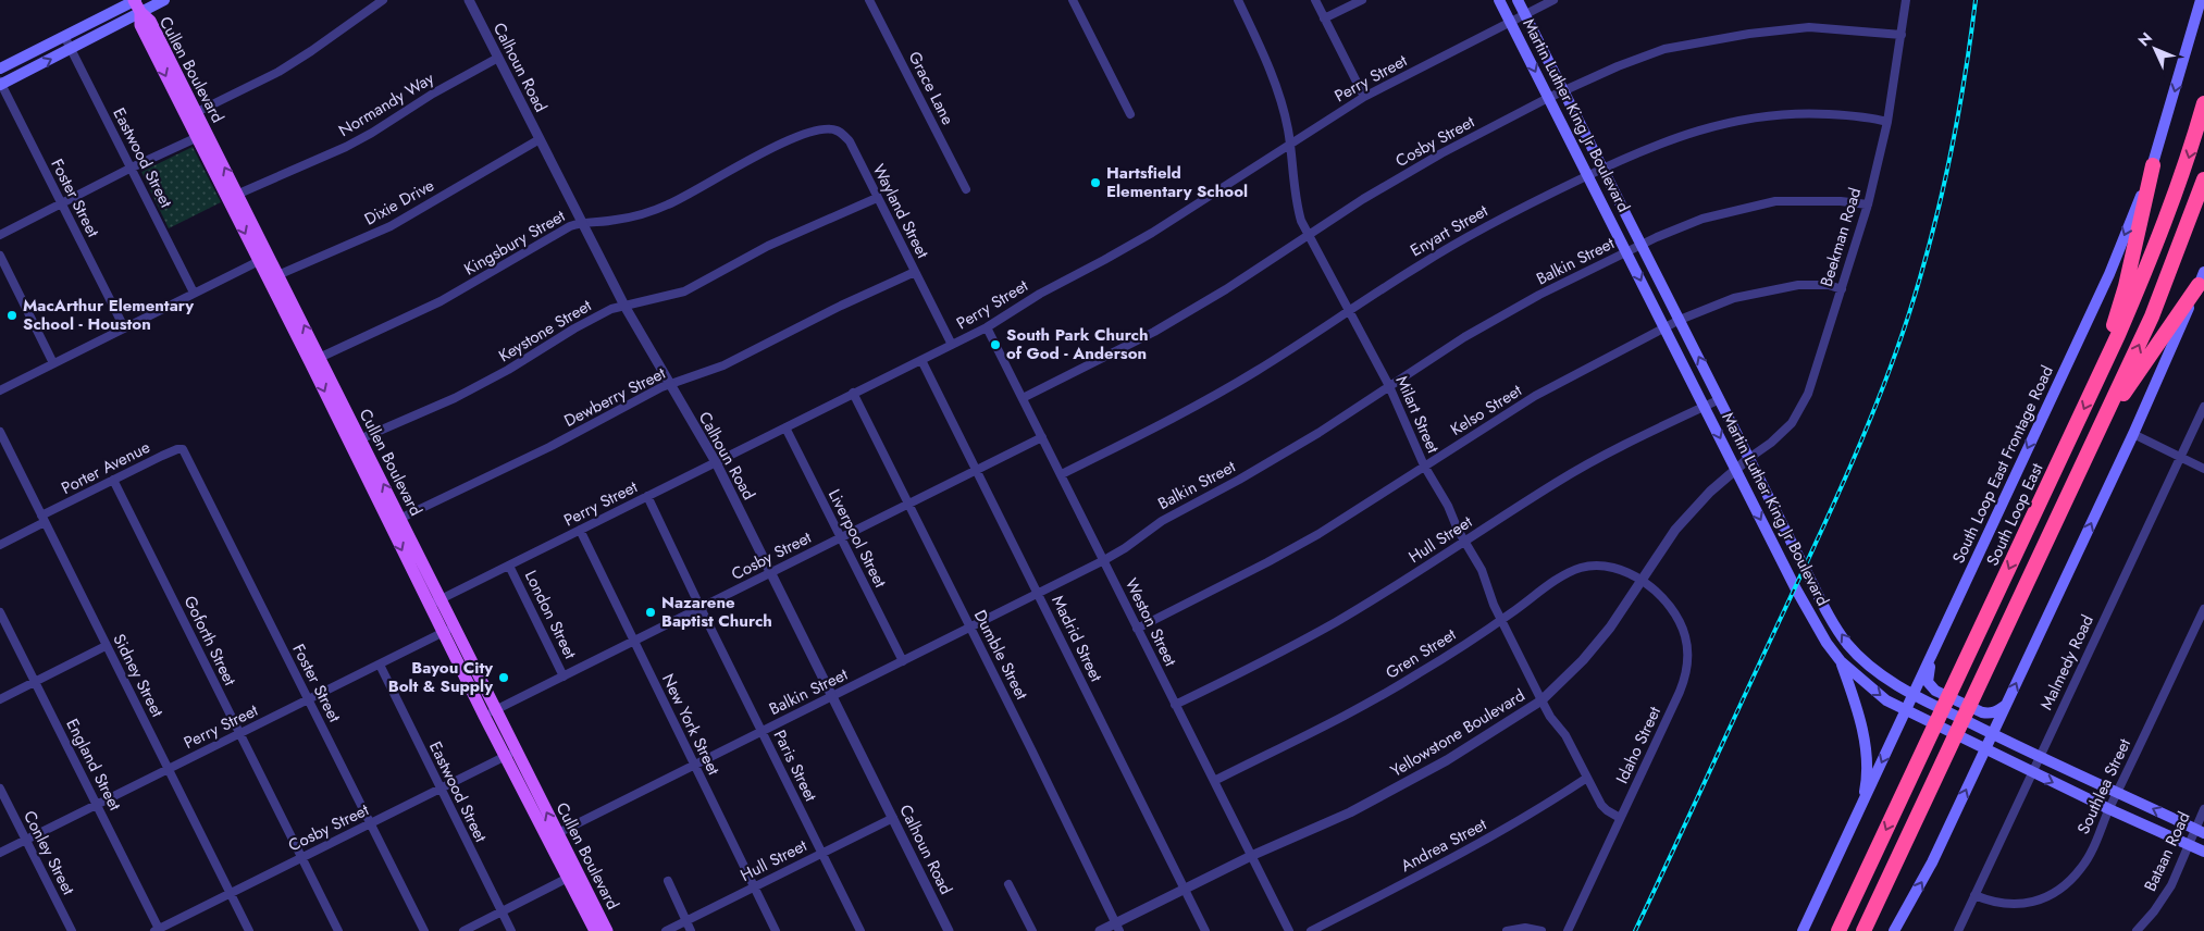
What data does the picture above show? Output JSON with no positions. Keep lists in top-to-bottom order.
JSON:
{
  "streets": {
    "highway": ["South Loop East"],
    "main road": ["Cullen Boulevard", "Martin Luther King Jr Boulevard", "South Loop East Frontage Road"],
    "street": [
      "Calhoun Road",
      "Perry Street",
      "Grace Lane",
      "Normandy Way",
      "Cosby Street",
      "Eastwood Street",
      "Foster Street",
      "Dixie Drive",
      "Wayland Street",
      "Enyart Street",
      "Beekman Road",
      "Kingsbury Street",
      "Balkin Street",
      "Keystone Street",
      "Dewberry Street",
      "Kelso Street",
      "Milart Street",
      "Porter Avenue",
      "Liverpool Street",
      "Hull Street",
      "London Street",
      "Weston Street",
      "Madrid Street",
      "Goforth Street",
      "Gren Street",
      "Dumble Street",
      "Malmedy Road",
      "Sidney Street",
      "New York Street",
      "Yellowstone Boulevard",
      "Idaho Street",
      "England Street",
      "Paris Street",
      "Southlea Street",
      "Andrea Street",
      "Bataan Road",
      "Conley Street"
    ]
  },
  "crossings": [
    ["Calhoun Road", "Perry Street"],
    ["Calhoun Road", "Normandy Way"],
    ["Calhoun Road", "Cosby Street"],
    ["Calhoun Road", "Dixie Drive"],
    ["Calhoun Road", "Kingsbury Street"],
    ["Calhoun Road", "Balkin Street"],
    ["Calhoun Road", "Keystone Street"],
    ["Calhoun Road", "Dewberry Street"],
    ["Calhoun Road", "Hull Street"],
    ["Cullen Boulevard", "Perry Street"],
    ["Cullen Boulevard", "Normandy Way"],
    ["Cullen Boulevard", "Cosby Street"],
    ["Cullen Boulevard", "Dixie Drive"],
    ["Cullen Boulevard", "Kingsbury Street"],
    ["Cullen Boulevard", "Balkin Street"],
    ["Cullen Boulevard", "Keystone Street"],
    ["Cullen Boulevard", "Dewberry Street"],
    ["Perry Street", "Martin Luther King Jr Boulevard"],
    ["Perry Street", "Eastwood Street"],
    ["Perry Street", "Foster Street"],
    ["Perry Street", "Wayland Street"],
    ["Perry Street", "Milart Street"],
    ["Perry Street", "Liverpool Street"],
    ["Perry Street", "London Street"],
    ["Perry Street", "Weston Street"],
    ["Perry Street", "Madrid Street"],
    ["Perry Street", "Goforth Street"],
    ["Perry Street", "Dumble Street"],
    ["Perry Street", "Sidney Street"],
    ["Perry Street", "New York Street"],
    ["Perry Street", "England Street"],
    ["Perry Street", "Paris Street"],
    ["Perry Street", "Conley Street"],
    ["Martin Luther King Jr Boulevard", "Cosby Street"],
    ["Martin Luther King Jr Boulevard", "Enyart Street"],
    ["Martin Luther King Jr Boulevard", "Beekman Road"],
    ["Martin Luther King Jr Boulevard", "Balkin Street"],
    ["Martin Luther King Jr Boulevard", "Kelso Street"],
    ["Martin Luther King Jr Boulevard", "South Loop East Frontage Road"],
    ["Martin Luther King Jr Boulevard", "Hull Street"],
    ["Martin Luther King Jr Boulevard", "Malmedy Road"],
    ["Martin Luther King Jr Boulevard", "Yellowstone Boulevard"],
    ["Martin Luther King Jr Boulevard", "Southlea Street"],
    ["Martin Luther King Jr Boulevard", "Bataan Road"],
    ["Cosby Street", "Eastwood Street"],
    ["Cosby Street", "Foster Street"],
    ["Cosby Street", "Beekman Road"],
    ["Cosby Street", "Milart Street"],
    ["Cosby Street", "Liverpool Street"],
    ["Cosby Street", "London Street"],
    ["Cosby Street", "Weston Street"],
    ["Cosby Street", "Madrid Street"],
    ["Cosby Street", "Goforth Street"],
    ["Cosby Street", "Dumble Street"],
    ["Cosby Street", "Sidney Street"],
    ["Cosby Street", "New York Street"],
    ["Cosby Street", "England Street"],
    ["Cosby Street", "Paris Street"],
    ["Foster Street", "Porter Avenue"],
    ["Wayland Street", "Kingsbury Street"],
    ["Wayland Street", "Keystone Street"],
    ["Wayland Street", "Dewberry Street"],
    ["Enyart Street", "Beekman Road"],
    ["Enyart Street", "Milart Street"],
    ["Enyart Street", "Weston Street"],
    ["Beekman Road", "Balkin Street"],
    ["Beekman Road", "Kelso Street"],
    ["Beekman Road", "Yellowstone Boulevard"],
    ["Balkin Street", "Milart Street"],
    ["Balkin Street", "Liverpool Street"],
    ["Balkin Street", "Weston Street"],
    ["Balkin Street", "Madrid Street"],
    ["Balkin Street", "Dumble Street"],
    ["Balkin Street", "New York Street"],
    ["Balkin Street", "Paris Street"],
    ["Kelso Street", "Milart Street"],
    ["Kelso Street", "Weston Street"],
    ["Milart Street", "Hull Street"],
    ["Milart Street", "Gren Street"],
    ["Milart Street", "Yellowstone Boulevard"],
    ["Milart Street", "Idaho Street"],
    ["Milart Street", "Andrea Street"],
    ["Porter Avenue", "Goforth Street"],
    ["Porter Avenue", "Sidney Street"],
    ["Hull Street", "Weston Street"],
    ["Hull Street", "New York Street"],
    ["Hull Street", "Paris Street"],
    ["Weston Street", "Gren Street"],
    ["Weston Street", "Yellowstone Boulevard"],
    ["Madrid Street", "Yellowstone Boulevard"],
    ["Gren Street", "Yellowstone Boulevard"],
    ["Gren Street", "Idaho Street"],
    ["Dumble Street", "Yellowstone Boulevard"],
    ["Malmedy Road", "Southlea Street"],
    ["Yellowstone Boulevard", "Idaho Street"]
  ],
  "places": [
    "Hartsfield Elementary School",
    "MacArthur Elementary School - Houston",
    "South Park Church of God - Anderson",
    "Nazarene Baptist Church",
    "Bayou City Bolt & Supply"
  ],
  "north": "top left"
}
